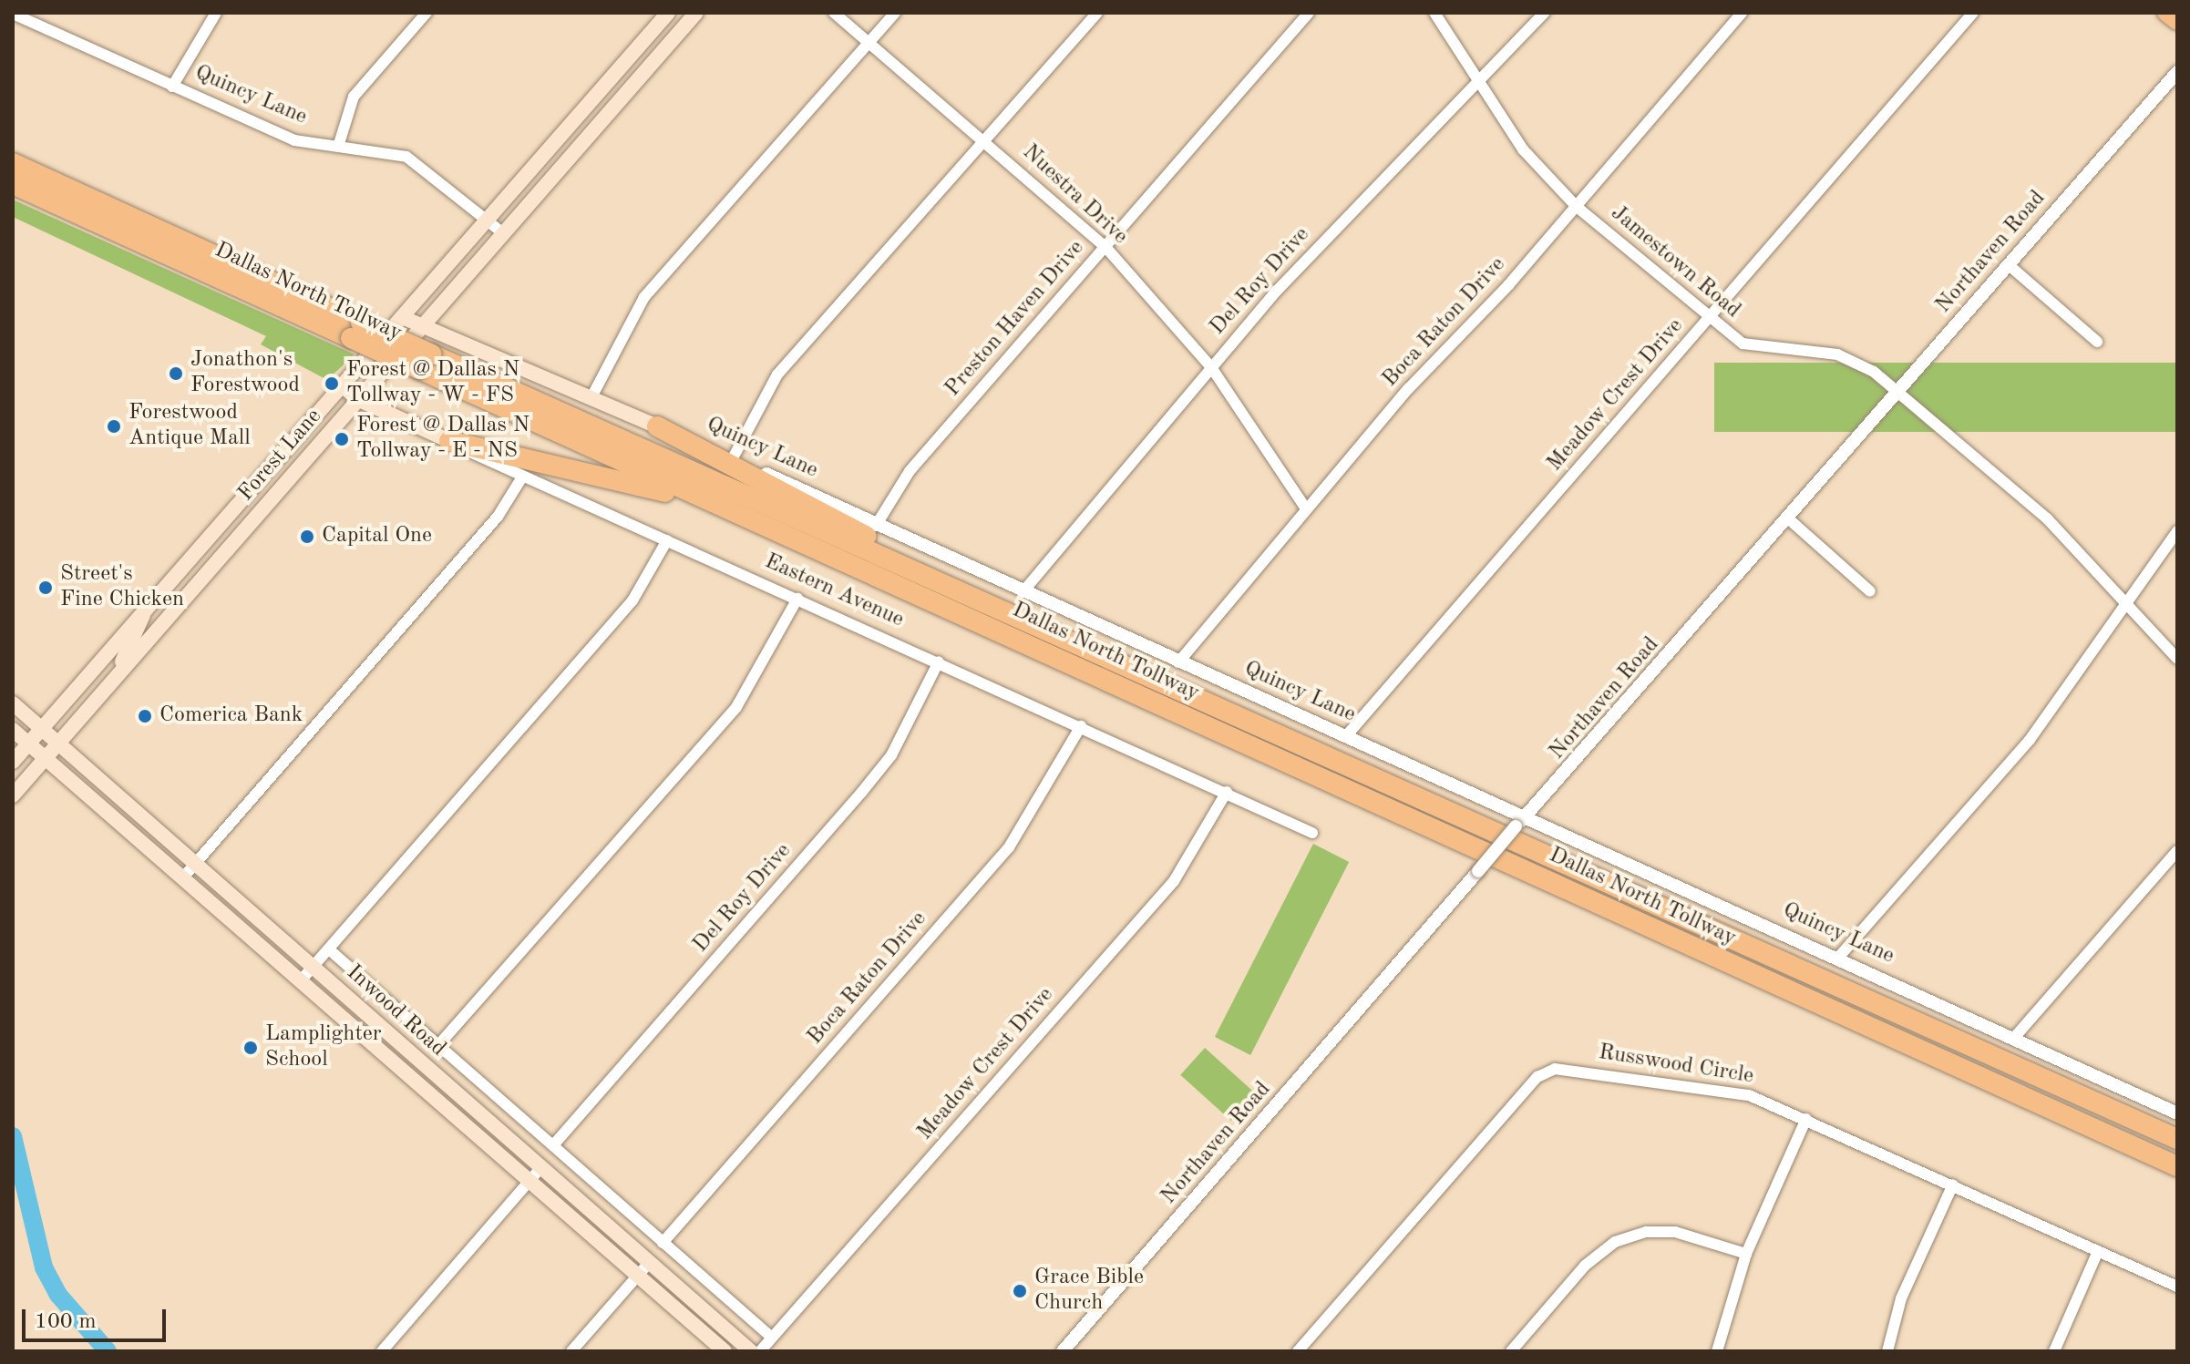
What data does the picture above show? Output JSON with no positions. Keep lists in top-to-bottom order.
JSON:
{
  "streets": {
    "highway": ["Dallas North Tollway"],
    "main road": [
      "Quincy Lane",
      "Forest Lane",
      "Eastern Avenue",
      "Inwood Road"
    ],
    "street": [
      "Nuestra Drive",
      "Northaven Road",
      "Jamestown Road",
      "Del Roy Drive",
      "Preston Haven Drive",
      "Boca Raton Drive",
      "Meadow Crest Drive",
      "Russwood Circle"
    ]
  },
  "crossings": [
    ["Quincy Lane", "Northaven Road"],
    ["Quincy Lane", "Del Roy Drive"],
    ["Quincy Lane", "Preston Haven Drive"],
    ["Quincy Lane", "Boca Raton Drive"],
    ["Quincy Lane", "Meadow Crest Drive"],
    ["Quincy Lane", "Forest Lane"],
    ["Nuestra Drive", "Del Roy Drive"],
    ["Nuestra Drive", "Preston Haven Drive"],
    ["Nuestra Drive", "Boca Raton Drive"],
    ["Northaven Road", "Jamestown Road"],
    ["Jamestown Road", "Del Roy Drive"],
    ["Jamestown Road", "Boca Raton Drive"],
    ["Jamestown Road", "Meadow Crest Drive"],
    ["Del Roy Drive", "Eastern Avenue"],
    ["Boca Raton Drive", "Eastern Avenue"],
    ["Meadow Crest Drive", "Eastern Avenue"],
    ["Forest Lane", "Eastern Avenue"],
    ["Forest Lane", "Inwood Road"]
  ],
  "places": [
    "Jonathon's Forestwood",
    "Forest @ Dallas N Tollway - W - FS",
    "Forestwood Antique Mall",
    "Forest @ Dallas N Tollway - E - NS",
    "Capital One",
    "Street's Fine Chicken",
    "Comerica Bank",
    "Lamplighter School",
    "Grace Bible Church"
  ],
  "scale_bar": "100 m"
}
